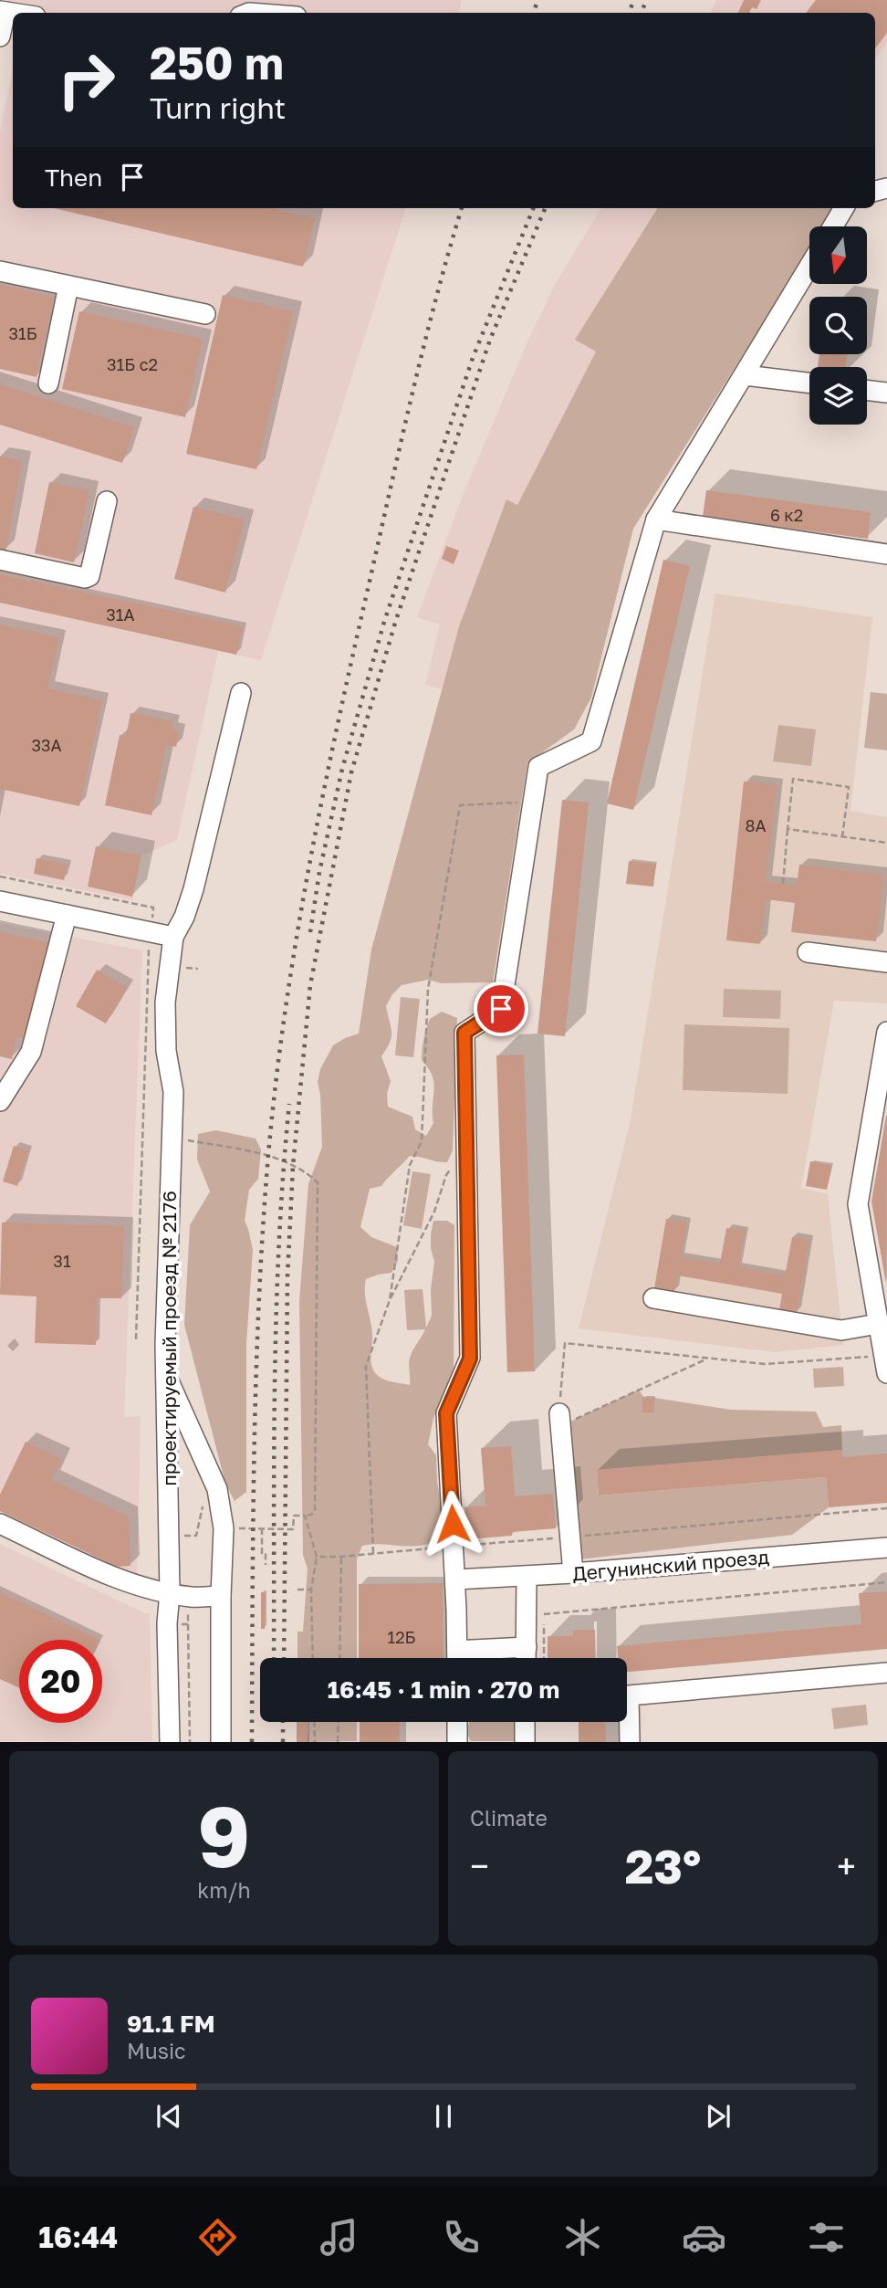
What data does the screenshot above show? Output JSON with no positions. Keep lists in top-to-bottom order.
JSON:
{
  "streets": {
    "street": ["проектируемый проезд № 2176", "Дегунинский проезд"]
  },
  "house_numbers": [
    "31Б",
    "31Б с2",
    "6 к2",
    "31А",
    "33А",
    "8А",
    "31",
    "12Б"
  ],
  "north": "bottom",
  "page": {
    "turn": ["250 m", "Turn right"],
    "then": "Then",
    "limit": "20",
    "trip": "16:45 · 1 min · 270 m",
    "tile": [
      ["9", "km/h"],
      "Climate"
    ],
    "heat": ["−", "23°", "+"],
    "song": ["91.1 FM", "Music"],
    "tabs": "16:44"
  }
}
